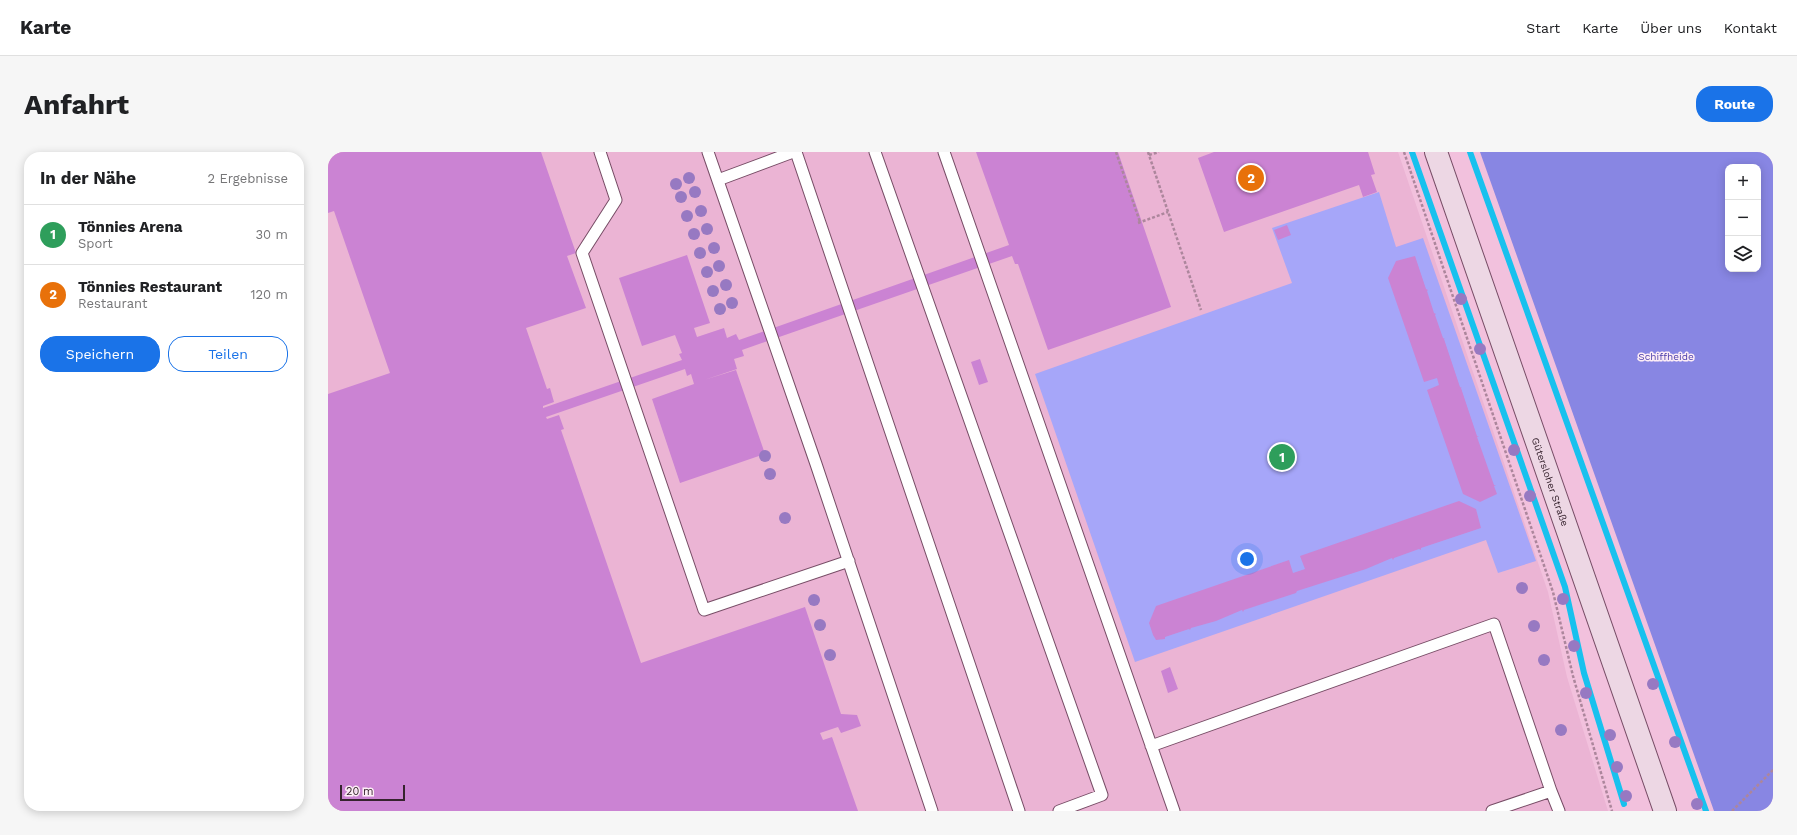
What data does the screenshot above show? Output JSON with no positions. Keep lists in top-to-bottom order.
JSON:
{
  "streets": {
    "main road": ["Gütersloher Straße"]
  },
  "parks": ["Schiffheide"],
  "scale_bar": "20 m",
  "page": {
    "header": "Karte",
    "nav": [
      "Start",
      "Karte",
      "Über uns",
      "Kontakt"
    ],
    "buttons": [
      "Route",
      ["Speichern", "Teilen"]
    ],
    "title": "Anfahrt",
    "heading": ["In der Nähe", "2 Ergebnisse"],
    "pins": ["2", "1"],
    "map_buttons": ["+", "−"],
    "list": [
      {
        "mark": "1",
        "name": "Tönnies Arena",
        "note": "Sport",
        "value": "30 m"
      },
      {
        "mark": "2",
        "name": "Tönnies Restaurant",
        "note": "Restaurant",
        "value": "120 m"
      }
    ],
    "scale": "20 m"
  }
}
